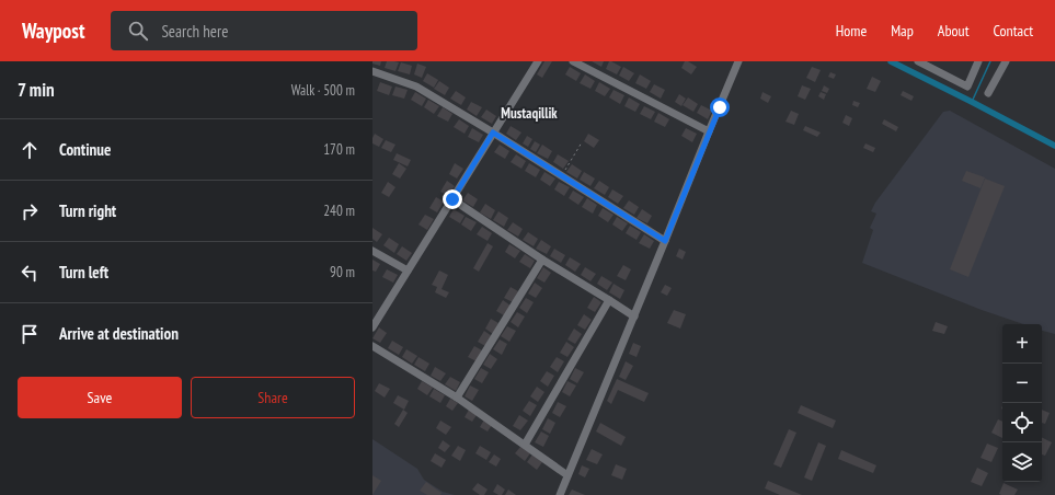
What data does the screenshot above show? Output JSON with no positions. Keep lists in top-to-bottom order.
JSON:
{
  "districts": ["Mustaqillik"],
  "page": {
    "header": "Waypost",
    "search": "Search here",
    "nav": [
      "Home",
      "Map",
      "About",
      "Contact"
    ],
    "heading": ["7 min", "Walk · 500 m"],
    "list": [
      ["Continue", "170 m"],
      ["Turn right", "240 m"],
      ["Turn left", "90 m"],
      "Arrive at destination"
    ],
    "map_buttons": ["+", "−"],
    "buttons": ["Save", "Share"]
  }
}
